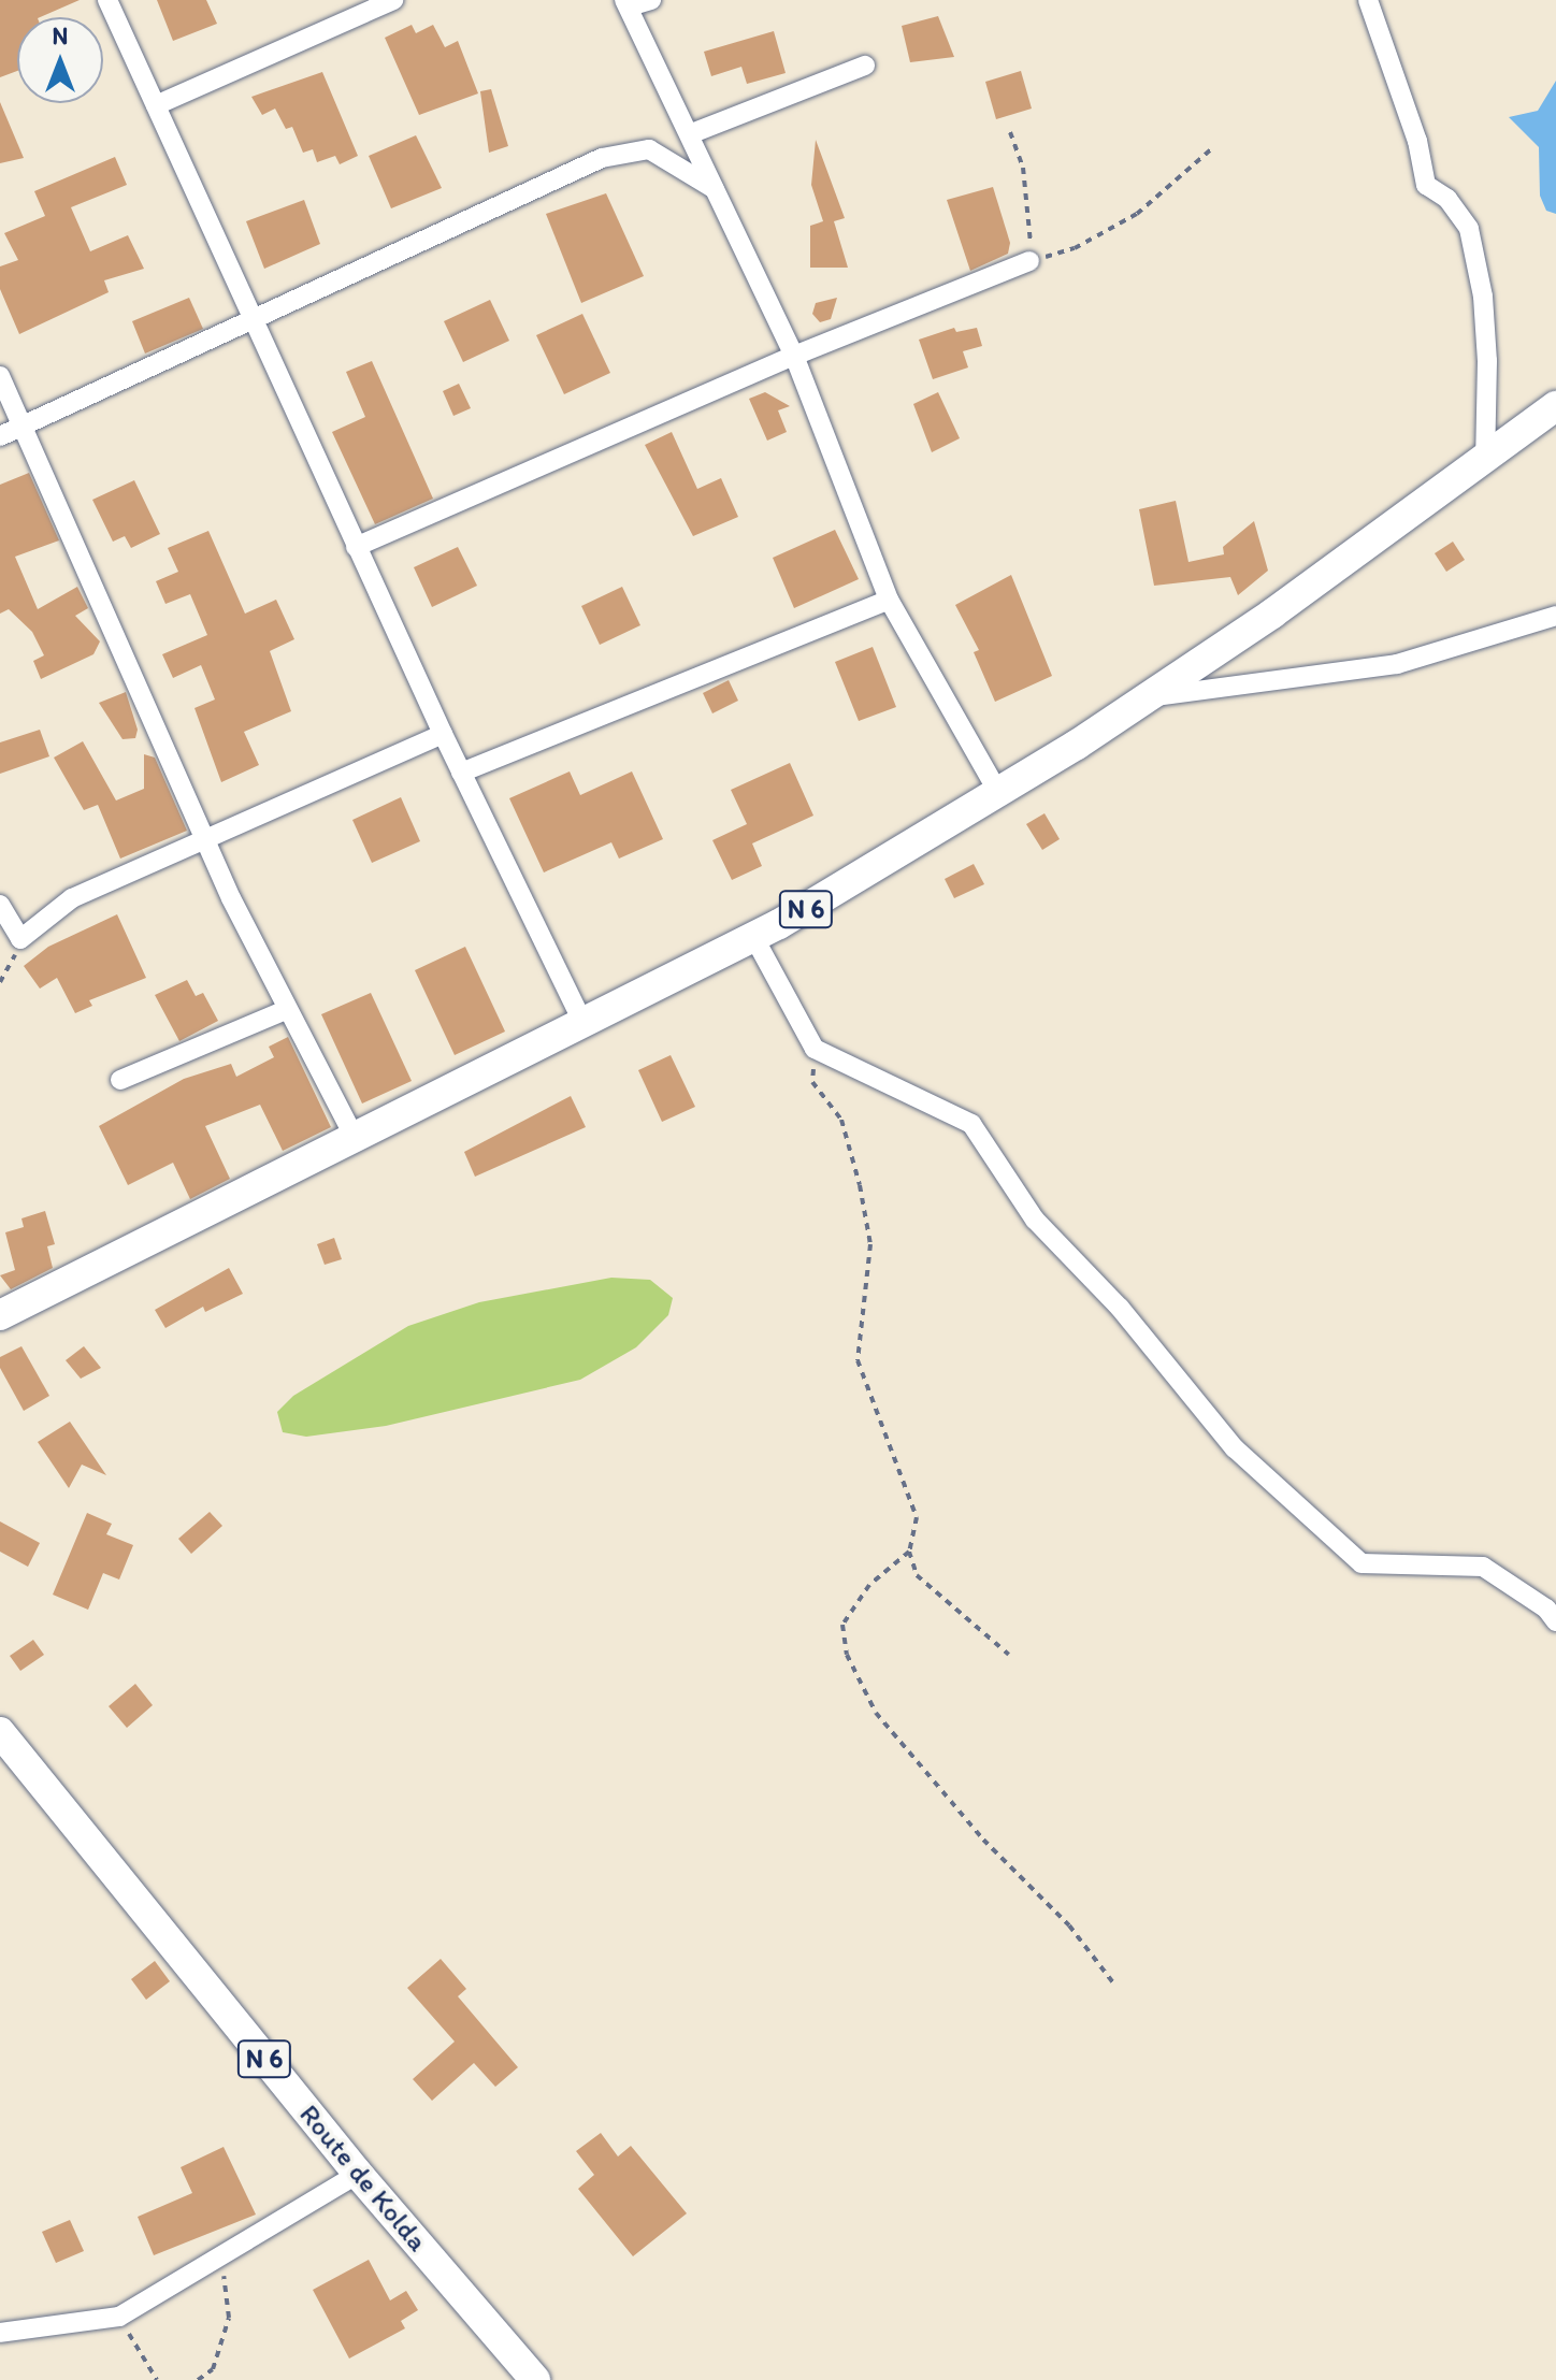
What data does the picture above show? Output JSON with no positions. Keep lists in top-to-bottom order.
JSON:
{
  "streets": {
    "main road": ["N 6", "Route de Kolda"]
  },
  "north": "top"
}
